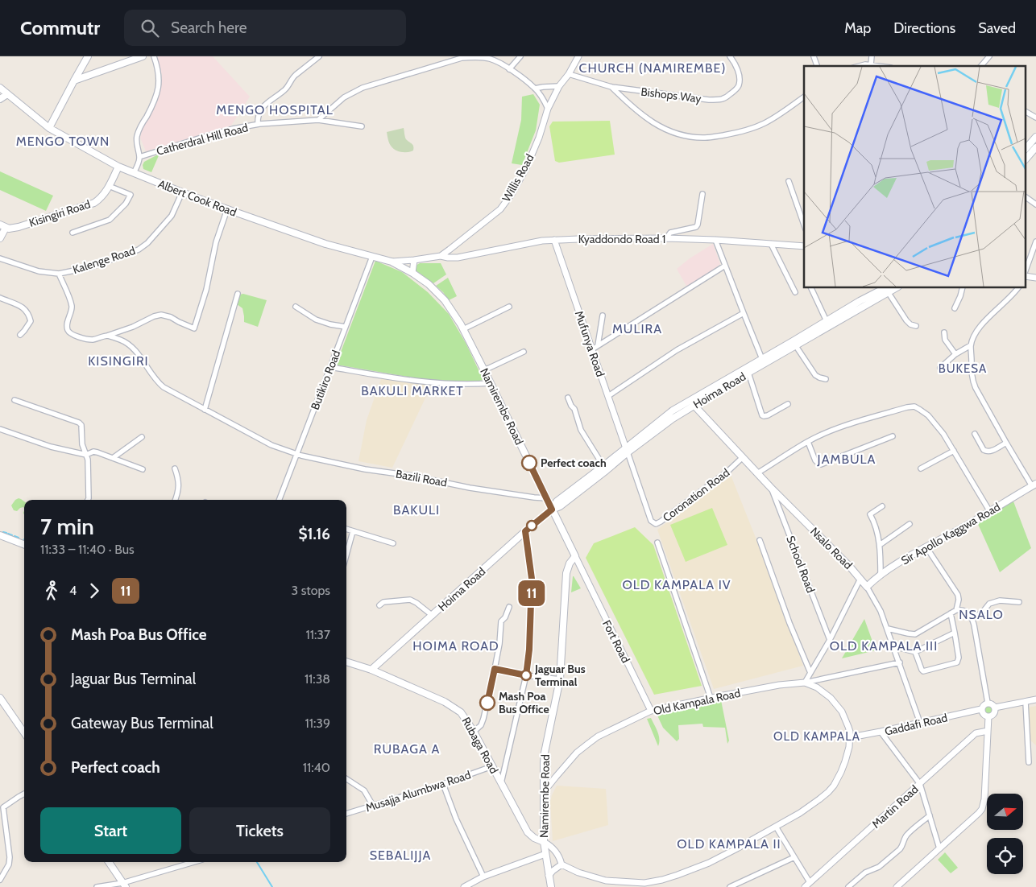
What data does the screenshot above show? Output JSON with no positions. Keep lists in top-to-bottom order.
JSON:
{
  "streets": {
    "main road": [
      "Albert Cook Road",
      "Kisingiri Road",
      "Hoima Road",
      "Namirembe Road",
      "Sir Apollo Kaggwa Road",
      "Nsalo Road",
      "Rubaga Road"
    ],
    "street": [
      "Bishops Way",
      "Catherdral Hill Road",
      "Willis Road",
      "Kyaddondo Road 1",
      "Kalenge Road",
      "Mufunya Road",
      "Butikiro Road",
      "Bazili Road",
      "Coronation Road",
      "School Road",
      "Fort Road",
      "Old Kampala Road",
      "Gaddafi Road",
      "Musajja Alumbwa Road",
      "Martin Road"
    ]
  },
  "crossings": [
    ["Bishops Way", "Willis Road"],
    ["Willis Road", "Albert Cook Road"],
    ["Willis Road", "Kyaddondo Road 1"],
    ["Albert Cook Road", "Kisingiri Road"],
    ["Albert Cook Road", "Kalenge Road"],
    ["Albert Cook Road", "Butikiro Road"],
    ["Albert Cook Road", "Namirembe Road"],
    ["Kyaddondo Road 1", "Mufunya Road"],
    ["Mufunya Road", "Hoima Road"],
    ["Mufunya Road", "Coronation Road"],
    ["Butikiro Road", "Bazili Road"],
    ["Hoima Road", "Namirembe Road"],
    ["Hoima Road", "Coronation Road"],
    ["Hoima Road", "Nsalo Road"],
    ["Hoima Road", "Rubaga Road"],
    ["Namirembe Road", "Bazili Road"],
    ["Namirembe Road", "Fort Road"],
    ["Namirembe Road", "Old Kampala Road"],
    ["Namirembe Road", "Rubaga Road"],
    ["Coronation Road", "Nsalo Road"],
    ["Sir Apollo Kaggwa Road", "Nsalo Road"],
    ["Nsalo Road", "School Road"],
    ["Nsalo Road", "Gaddafi Road"],
    ["Fort Road", "Old Kampala Road"],
    ["Rubaga Road", "Musajja Alumbwa Road"]
  ],
  "districts": [
    "CHURCH (NAMIREMBE)",
    "MENGO HOSPITAL",
    "MENGO TOWN",
    "MULIRA",
    "KISINGIRI",
    "BUKESA",
    "BAKULI MARKET",
    "JAMBULA",
    "BAKULI",
    "OLD KAMPALA IV",
    "NSALO",
    "HOIMA ROAD",
    "OLD KAMPALA III",
    "OLD KAMPALA",
    "RUBAGA A",
    "OLD KAMPALA II",
    "SEBALIJJA"
  ],
  "places": ["Perfect coach", "Jaguar Bus Terminal", "Mash Poa Bus Office"],
  "lines": ["bus line 11"],
  "north": "right",
  "page": {
    "header": "Commutr",
    "search": "Search here",
    "nav": ["Map", "Directions", "Saved"],
    "on_map": "11",
    "heading": ["7 min", "11:33 – 11:40 · Bus", "$1.16"],
    "legs": ["4", "11", "3 stops"],
    "list": [
      {
        "name": "Mash Poa Bus Office",
        "value": "11:37"
      },
      {
        "name": "Jaguar Bus Terminal",
        "value": "11:38"
      },
      {
        "name": "Gateway Bus Terminal",
        "value": "11:39"
      },
      {
        "name": "Perfect coach",
        "value": "11:40"
      }
    ],
    "buttons": ["Start", "Tickets"]
  }
}
